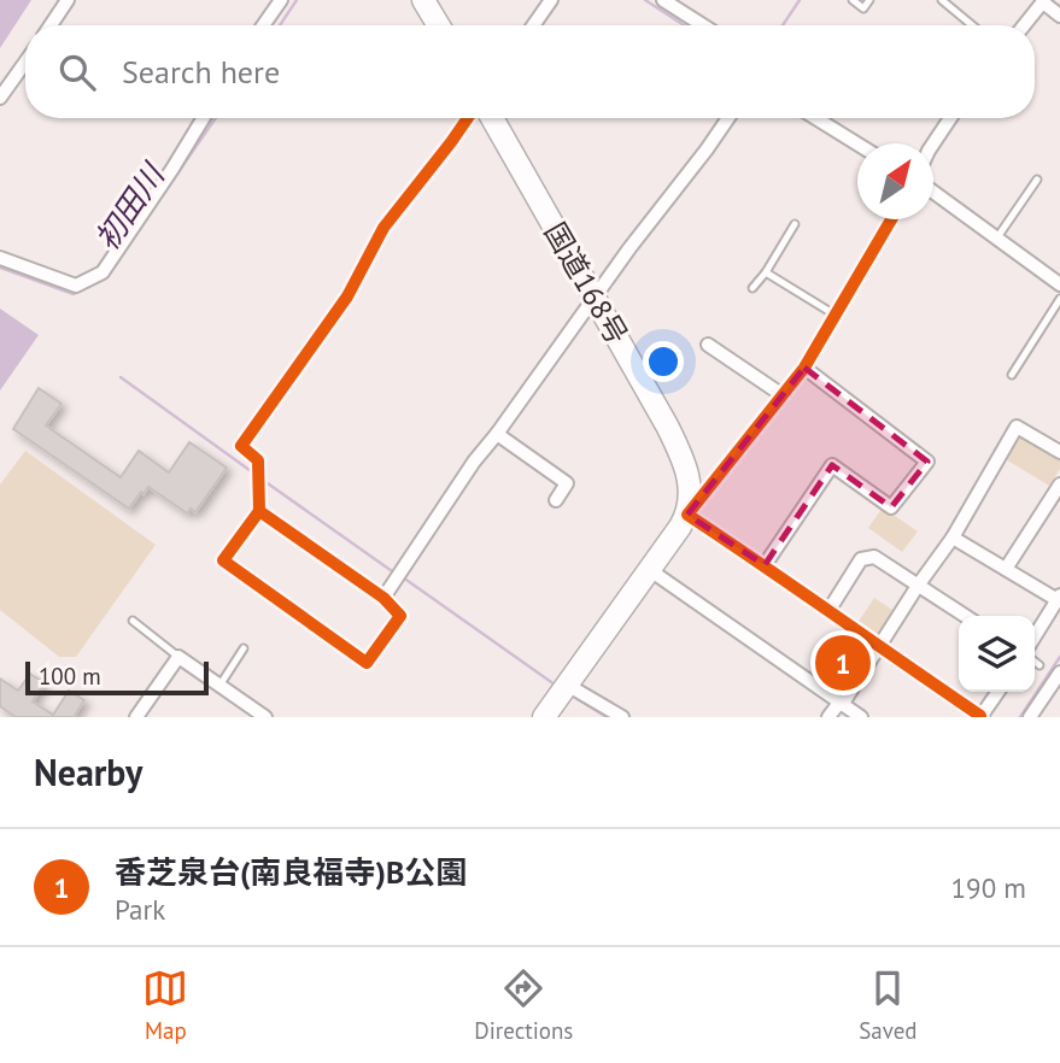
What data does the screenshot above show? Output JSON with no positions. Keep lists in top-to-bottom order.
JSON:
{
  "streets": {
    "highway": ["国道168号"]
  },
  "water": ["初田川"],
  "scale_bar": "100 m",
  "north": "top right",
  "page": {
    "search": "Search here",
    "pins": "1",
    "scale": "100 m",
    "heading": "Nearby",
    "list": [
      {
        "mark": "1",
        "name": "香芝泉台(南良福寺)B公園",
        "note": "Park",
        "value": "190 m"
      }
    ],
    "nav": ["Map", "Directions", "Saved"]
  }
}
